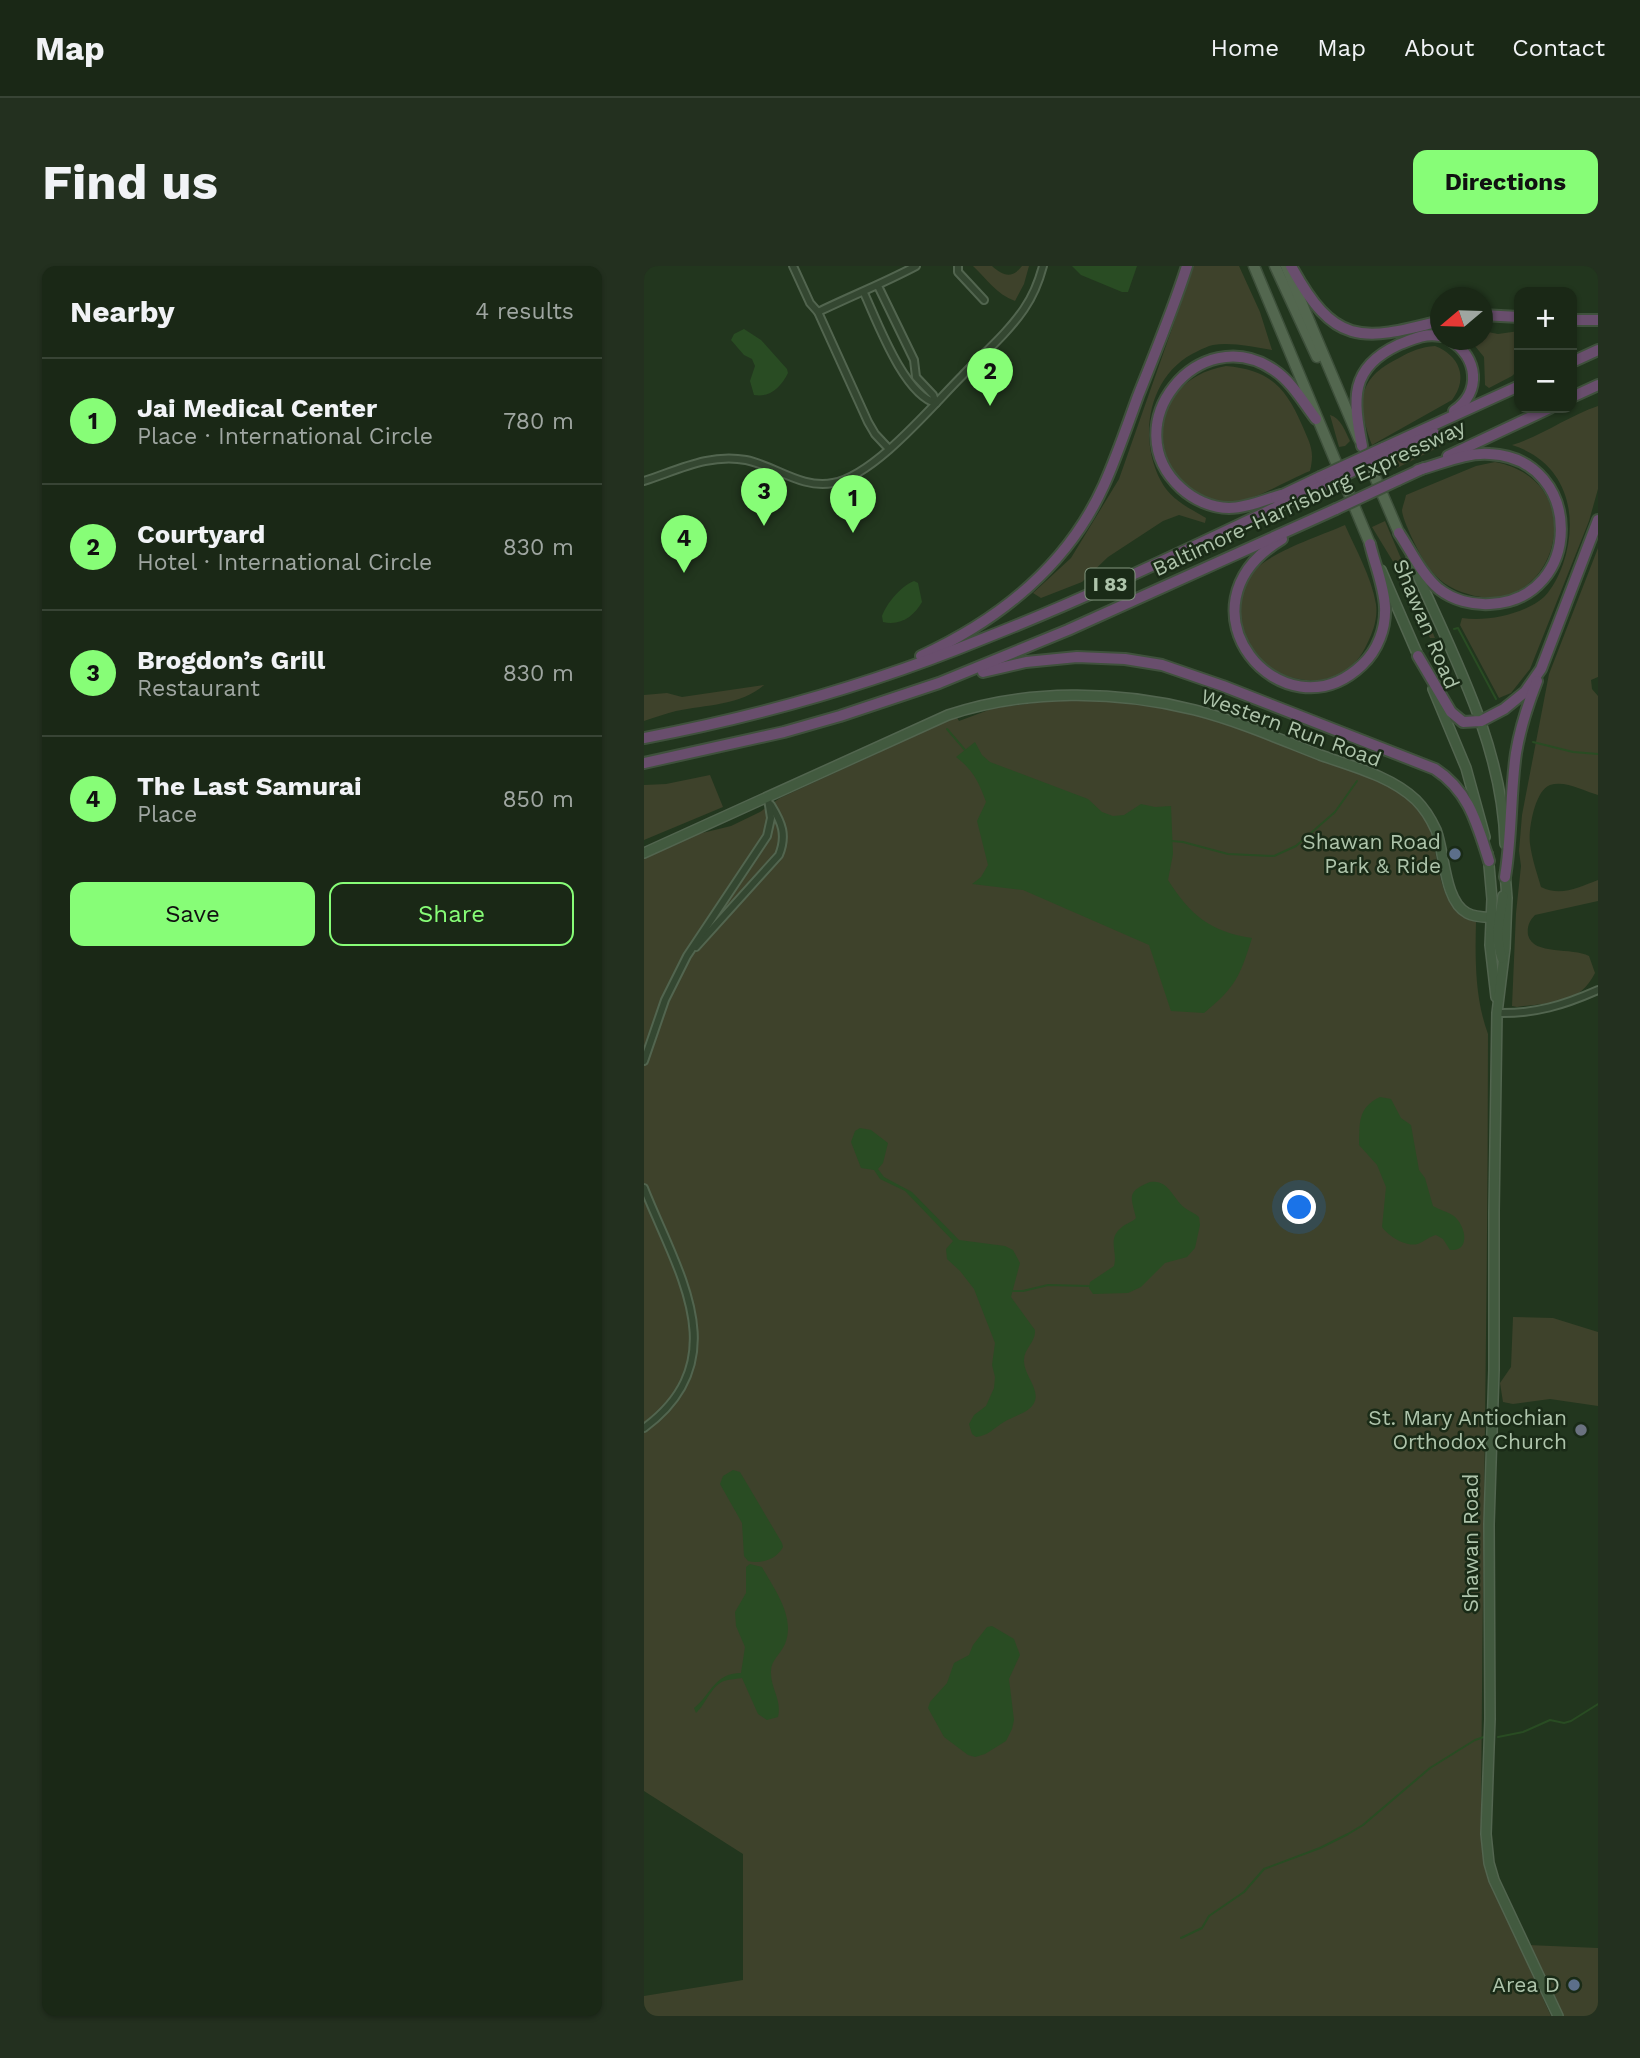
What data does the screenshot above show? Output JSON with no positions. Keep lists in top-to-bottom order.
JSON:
{
  "streets": {
    "highway": ["Baltimore-Harrisburg Expressway", "I 83"],
    "main road": ["Shawan Road", "Western Run Road"]
  },
  "crossings": [
    ["Shawan Road", "Western Run Road"]
  ],
  "places": ["Shawan Road Park & Ride", "St. Mary Antiochian Orthodox Church", "Area D"],
  "north": "left",
  "page": {
    "header": "Map",
    "nav": [
      "Home",
      "Map",
      "About",
      "Contact"
    ],
    "buttons": [
      "Directions",
      ["Save", "Share"]
    ],
    "title": "Find us",
    "heading": ["Nearby", "4 results"],
    "map_buttons": ["+", "−"],
    "pins": [
      "2",
      "3",
      "1",
      "4"
    ],
    "list": [
      {
        "mark": "1",
        "name": "Jai Medical Center",
        "note": "Place · International Circle",
        "value": "780 m"
      },
      {
        "mark": "2",
        "name": "Courtyard",
        "note": "Hotel · International Circle",
        "value": "830 m"
      },
      {
        "mark": "3",
        "name": "Brogdon’s Grill",
        "note": "Restaurant",
        "value": "830 m"
      },
      {
        "mark": "4",
        "name": "The Last Samurai",
        "note": "Place",
        "value": "850 m"
      }
    ]
  }
}
